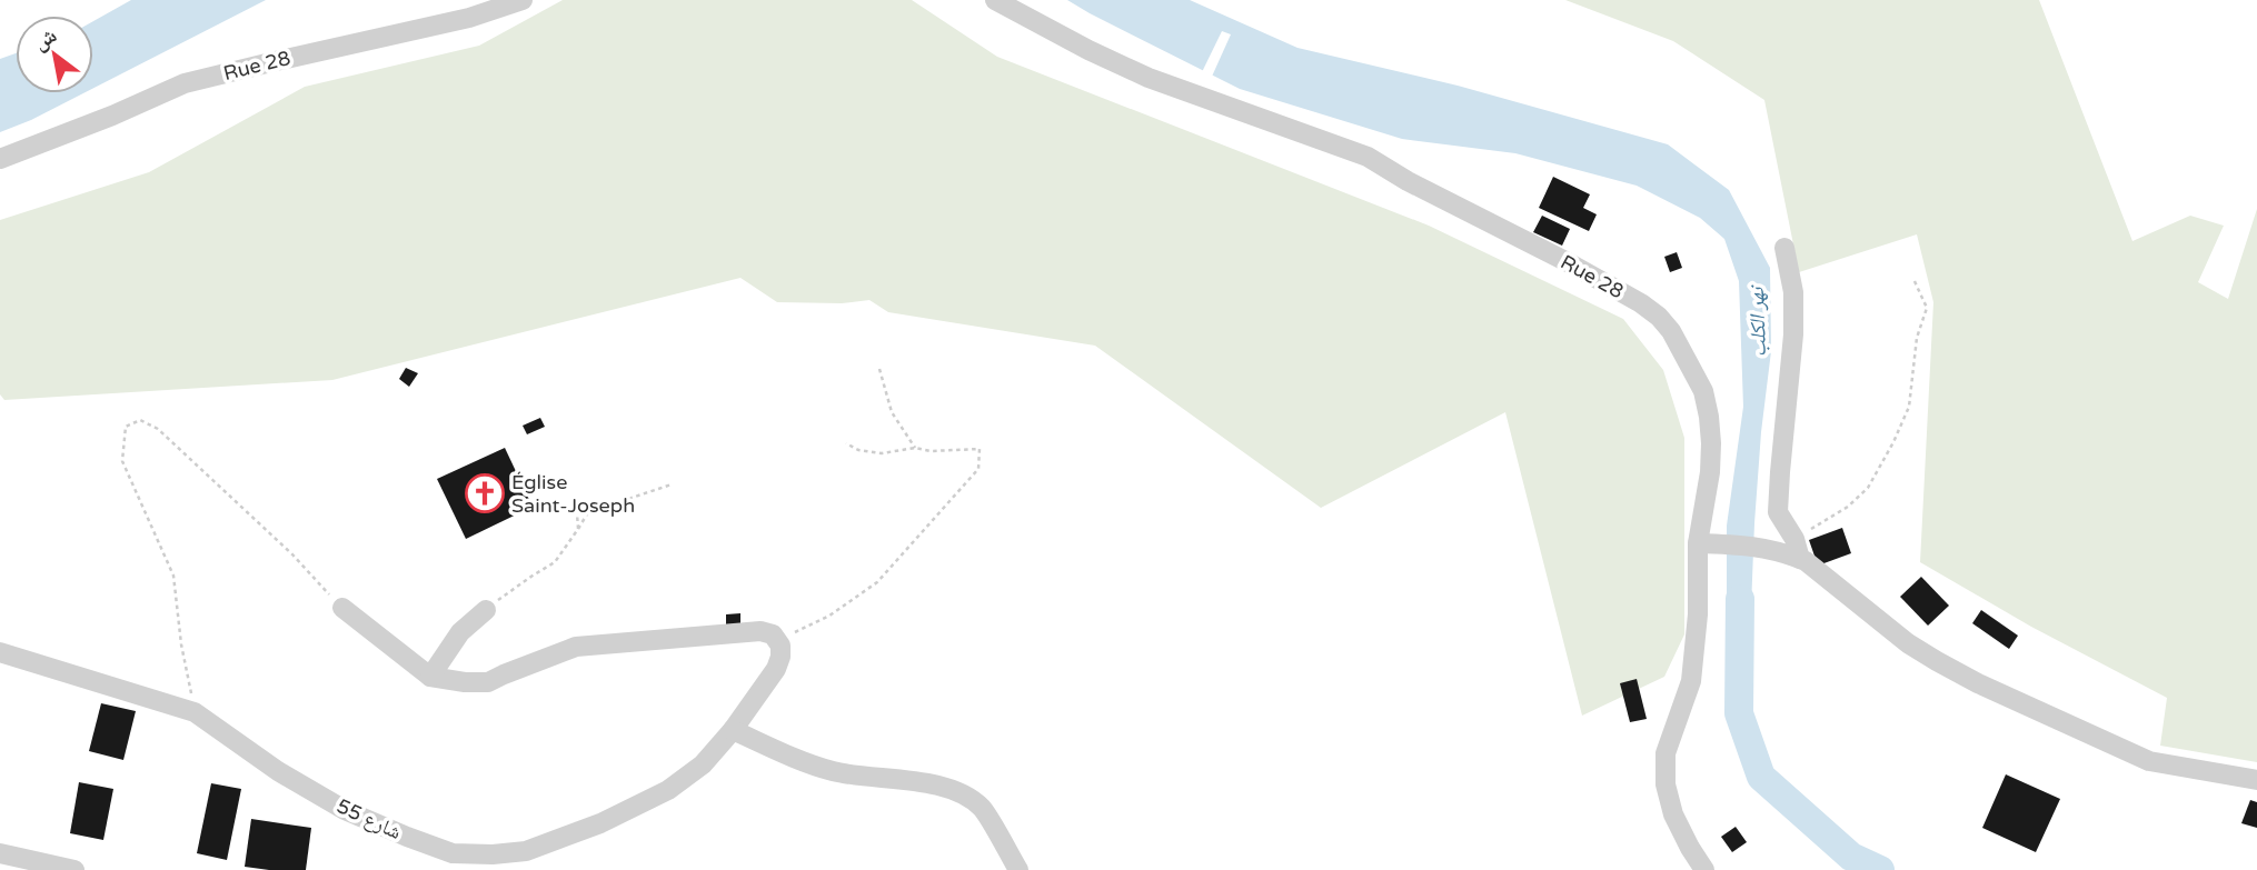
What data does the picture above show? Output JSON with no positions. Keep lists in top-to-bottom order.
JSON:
{
  "streets": {
    "street": ["Rue 28", "شارع 55"]
  },
  "water": ["نهر الكلب"],
  "places": {
    "church": ["Église Saint-Joseph"]
  },
  "north": "top left"
}
